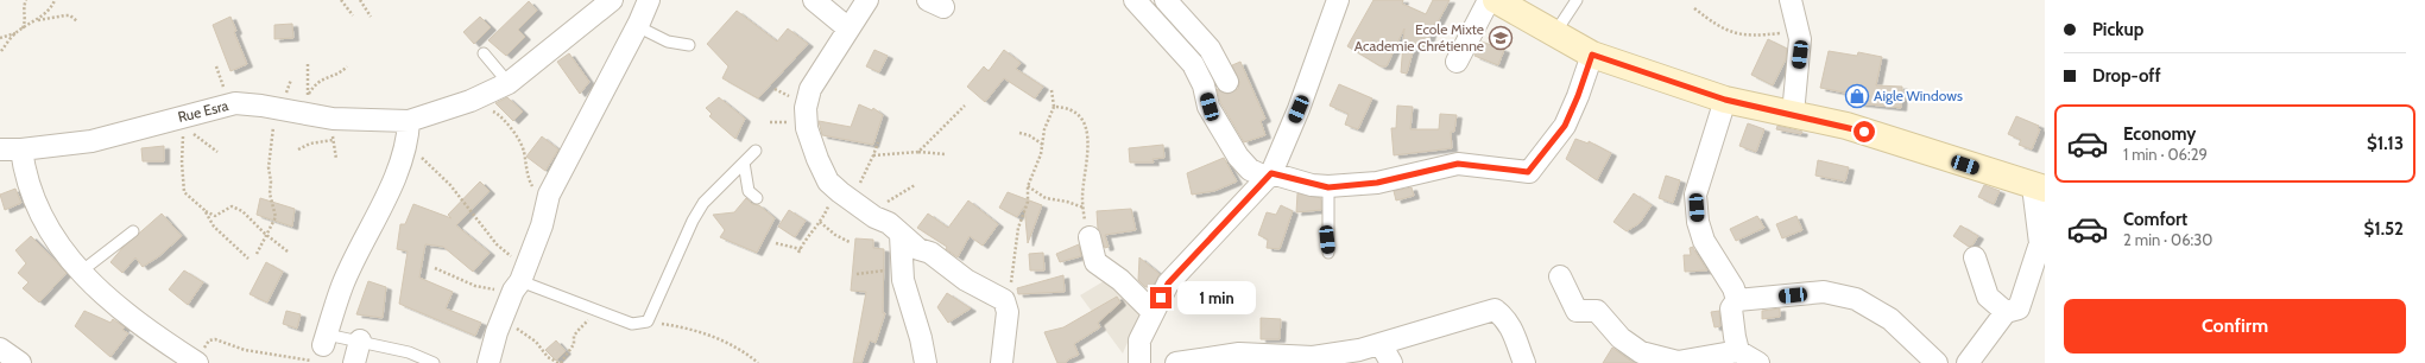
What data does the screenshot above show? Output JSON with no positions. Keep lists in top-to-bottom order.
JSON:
{
  "streets": {
    "street": ["Rue Esra"]
  },
  "places": {
    "school or university": ["Ecole Mixte Academie Chrétienne"],
    "shop": ["Aigle Windows"]
  },
  "page": {
    "banner": ["Pickup", "Drop-off"],
    "list": [
      {
        "name": "Economy",
        "note": "1 min · 06:29",
        "value": "$1.13"
      },
      {
        "name": "Comfort",
        "note": "2 min · 06:30",
        "value": "$1.52"
      }
    ],
    "bubble": "1 min",
    "buttons": "Confirm"
  }
}
